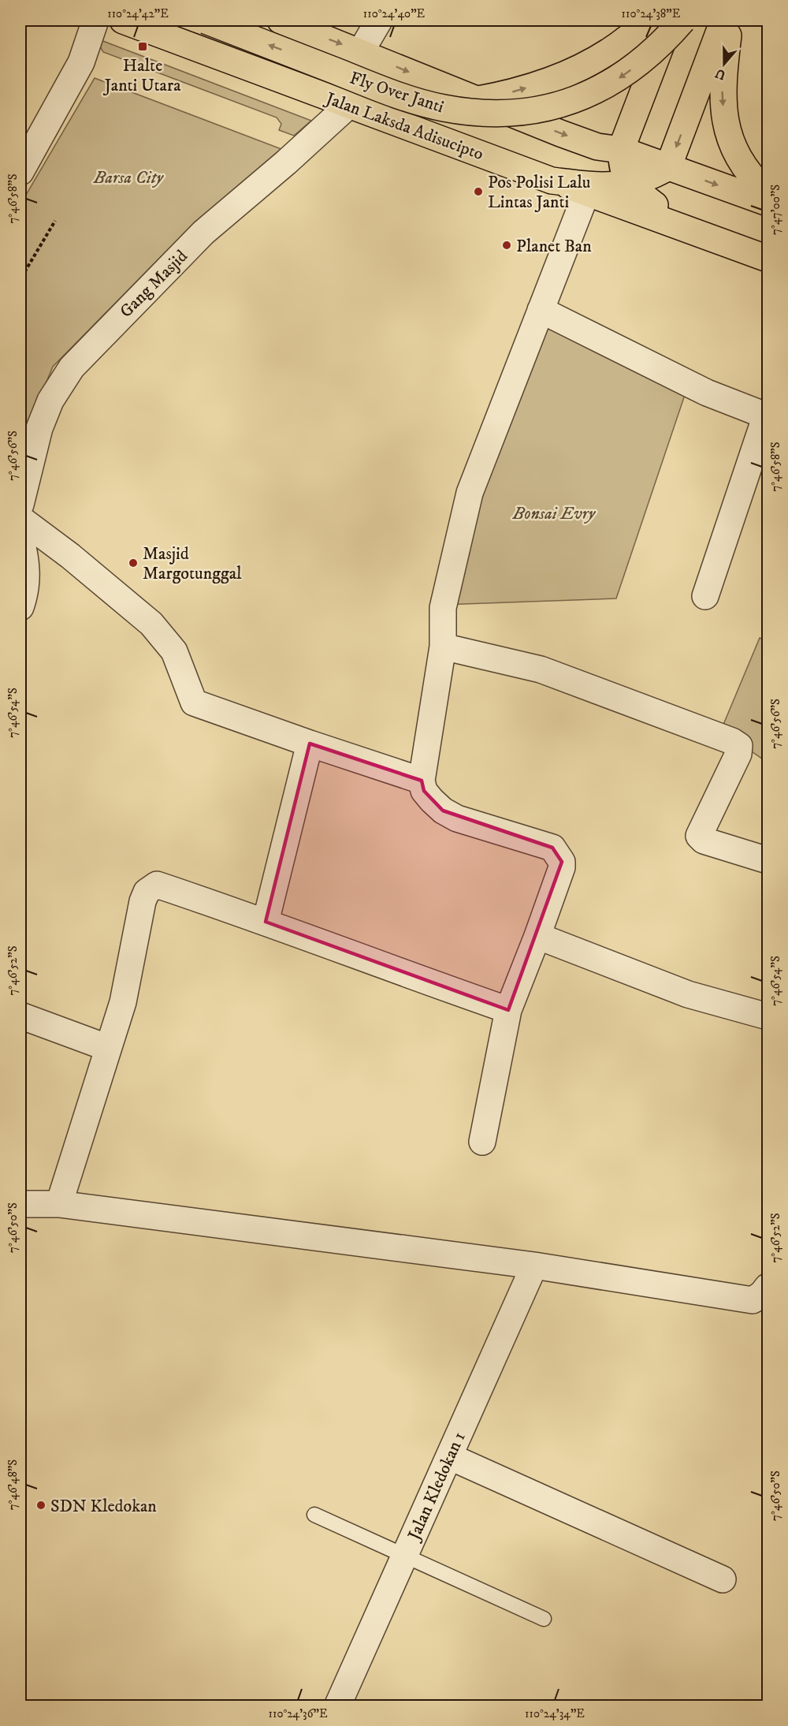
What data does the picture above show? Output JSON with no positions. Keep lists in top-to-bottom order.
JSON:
{
  "streets": {
    "main road": ["Fly Over Janti", "Jalan Laksda Adisucipto"],
    "street": ["Gang Masjid", "Jalan Kledokan 1"]
  },
  "crossings": [
    ["Jalan Laksda Adisucipto", "Gang Masjid"]
  ],
  "parks": ["Barsa City", "Bonsai Evry"],
  "places": {
    "transit": ["Halte Janti Utara"],
    "other": [
      "Pos Polisi Lalu Lintas Janti",
      "Planet Ban",
      "Masjid Margotunggal",
      "SDN Kledokan"
    ]
  },
  "north": "bottom",
  "coordinates": [
    "110°24'42\"E",
    "110°24'40\"E",
    "110°24'38\"E",
    "7°46'58\"S",
    "7°47'00\"S",
    "7°46'56\"S",
    "7°46'54\"S",
    "7°46'52\"S",
    "7°46'50\"S",
    "7°46'48\"S",
    "110°24'36\"E",
    "110°24'34\"E"
  ]
}
